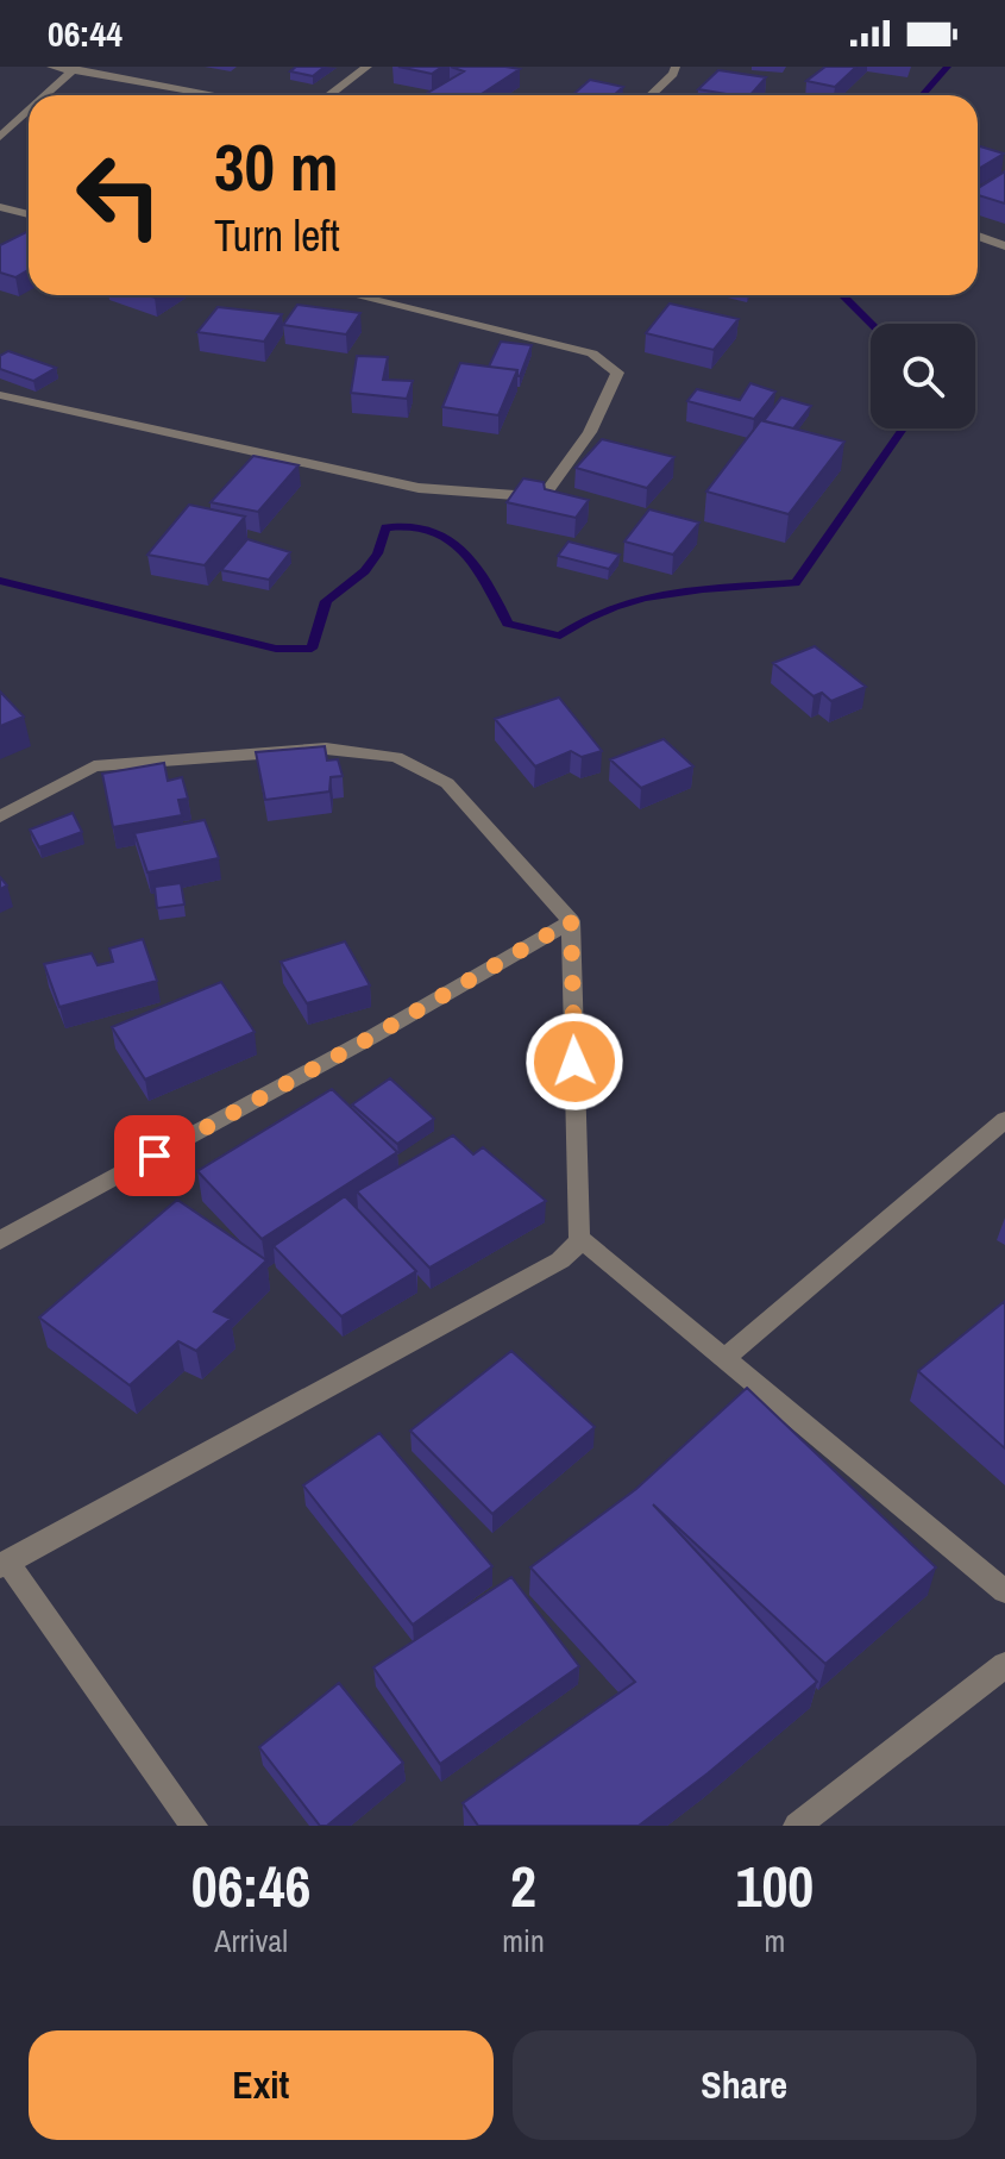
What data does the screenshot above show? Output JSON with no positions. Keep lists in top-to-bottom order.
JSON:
{
  "page": {
    "status": "06:44",
    "turn": ["30 m", "Turn left"],
    "eta": [
      "06:46",
      "Arrival",
      "2",
      "min",
      "100",
      "m"
    ],
    "buttons": ["Exit", "Share"]
  }
}
